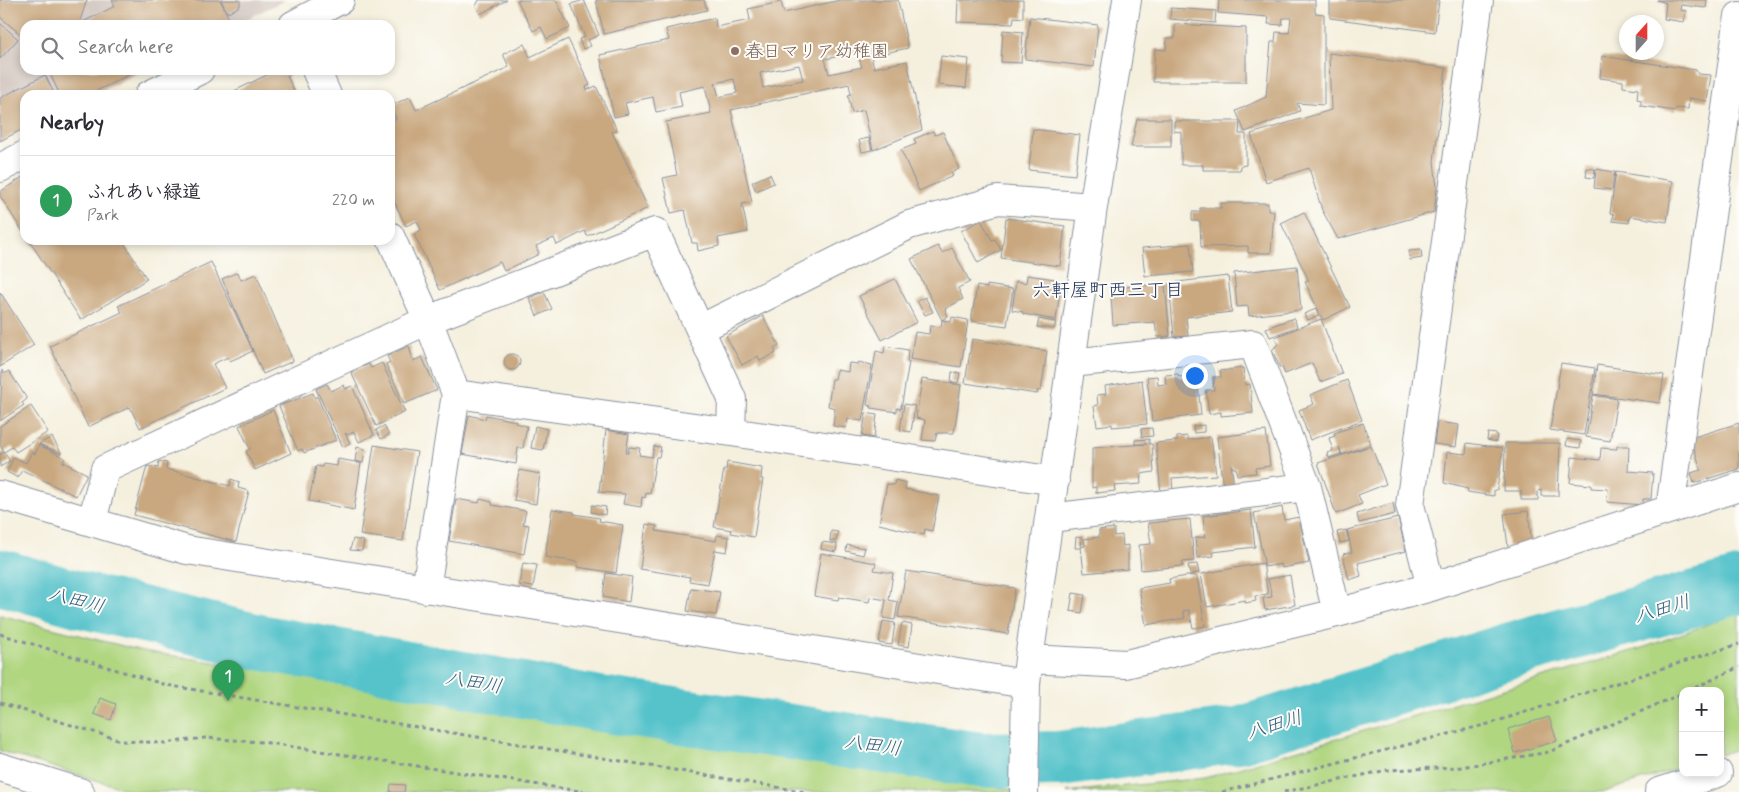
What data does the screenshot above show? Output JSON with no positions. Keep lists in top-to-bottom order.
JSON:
{
  "districts": ["六軒屋町西三丁目"],
  "water": ["八田川"],
  "places": ["春日マリア幼稚園"],
  "north": "top",
  "page": {
    "search": "Search here",
    "heading": "Nearby",
    "list": [
      {
        "mark": "1",
        "name": "ふれあい緑道",
        "note": "Park",
        "value": "220 m"
      }
    ],
    "pins": "1",
    "map_buttons": ["+", "−"]
  }
}
